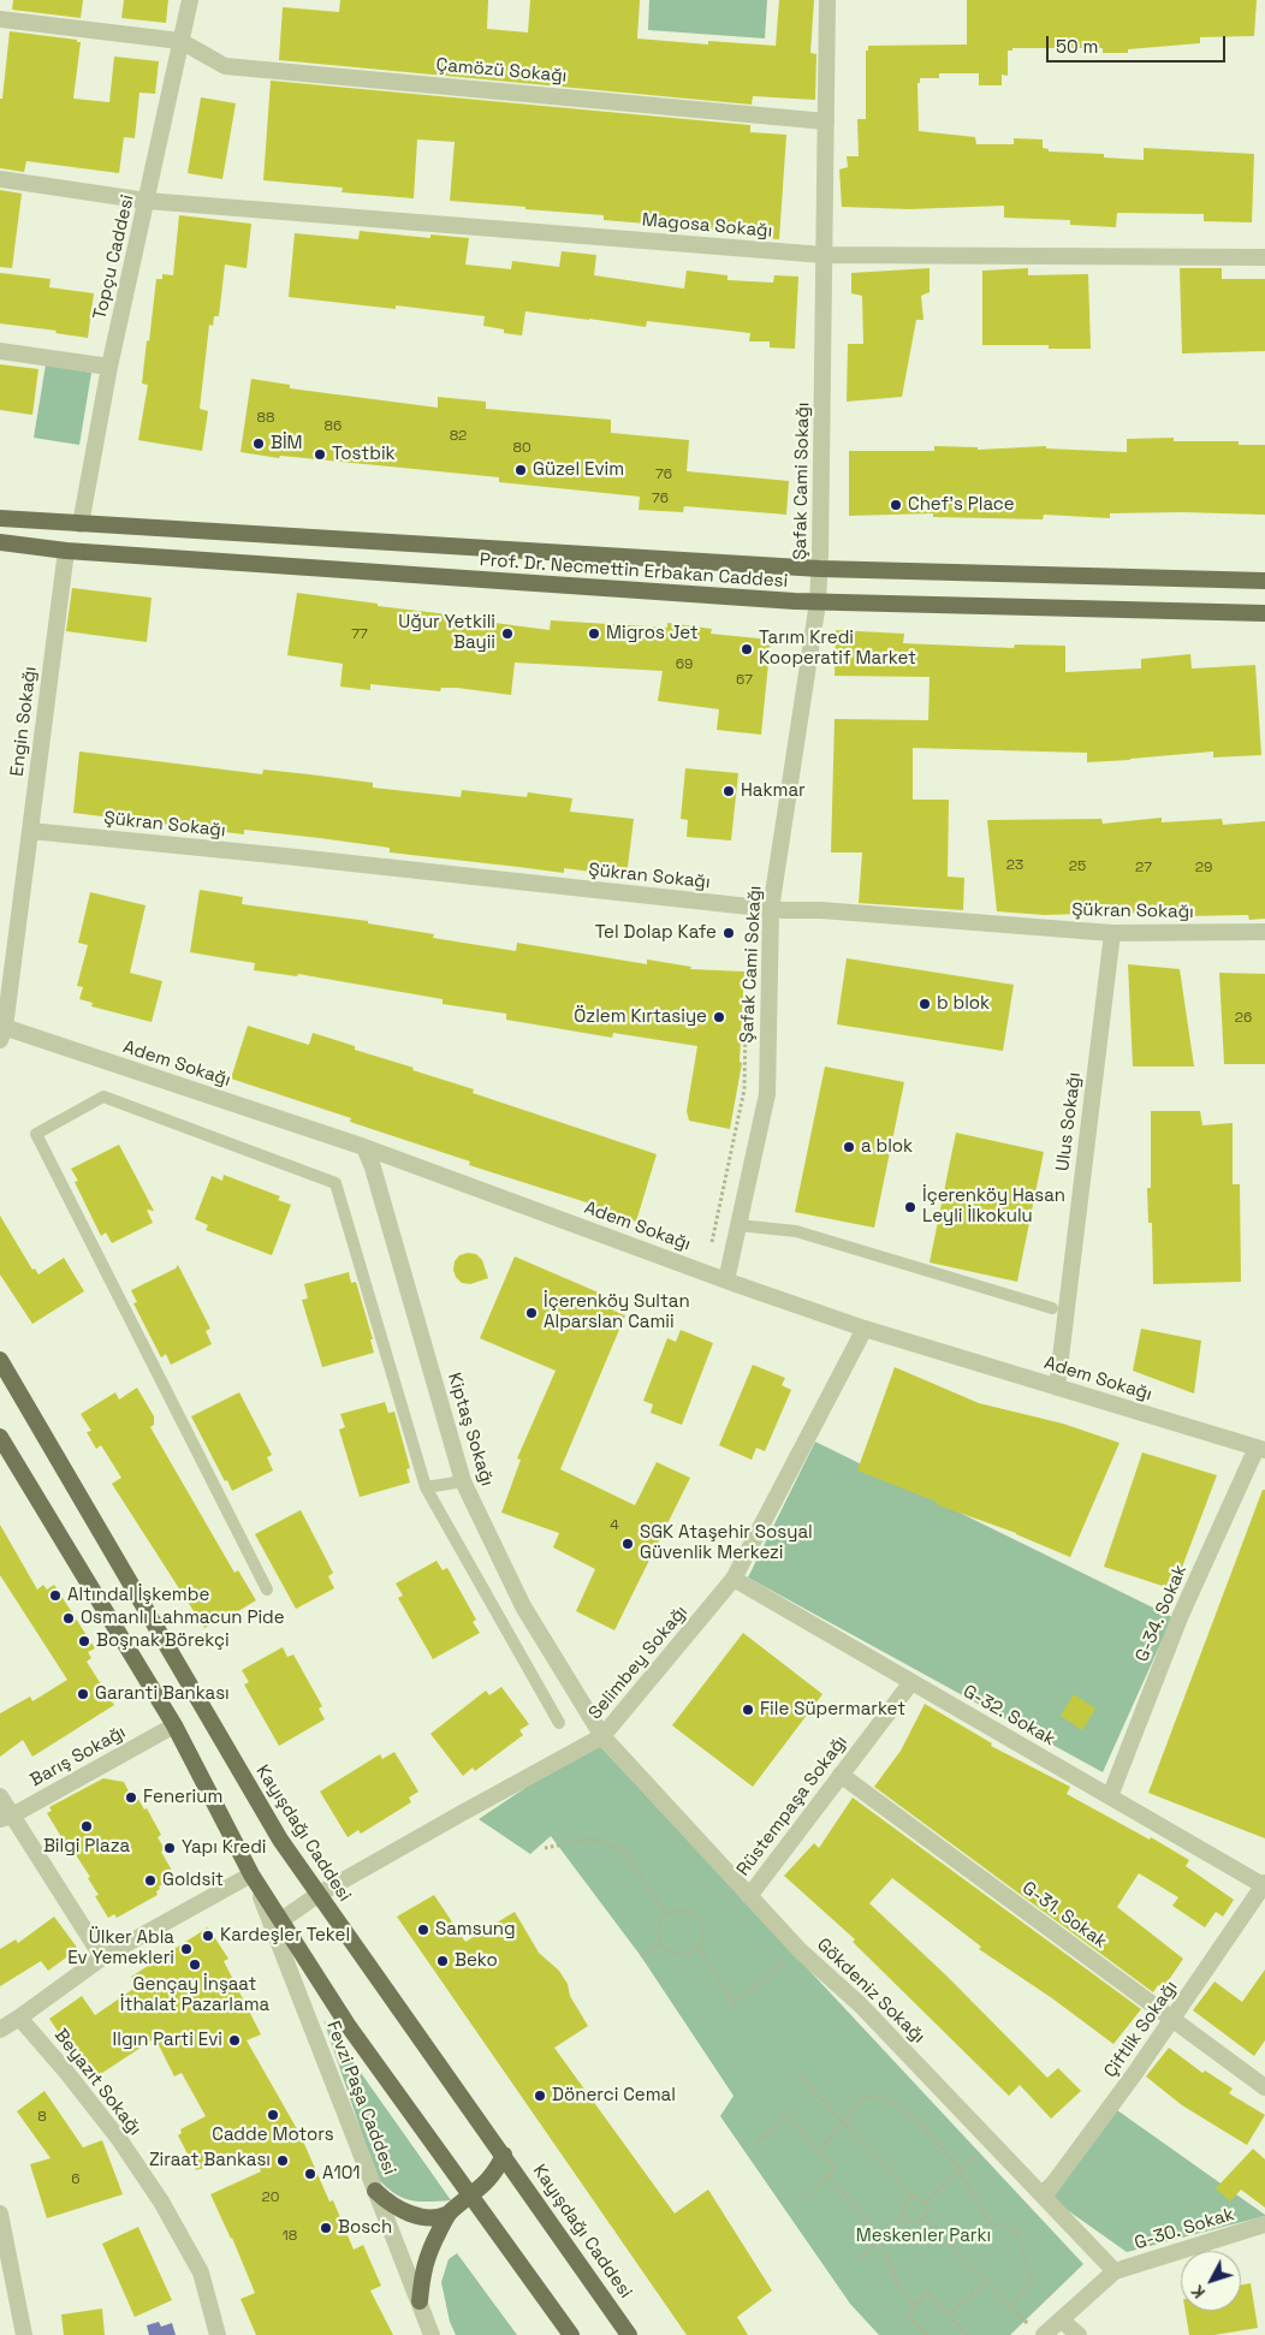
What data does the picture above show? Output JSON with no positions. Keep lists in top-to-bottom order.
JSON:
{
  "streets": {
    "main road": ["Prof. Dr. Necmettin Erbakan Caddesi", "Kayışdağı Caddesi"],
    "street": [
      "Çamözü Sokağı",
      "Magosa Sokağı",
      "Topçu Caddesi",
      "Şafak Cami Sokağı",
      "Engin Sokağı",
      "Şükran Sokağı",
      "Adem Sokağı",
      "Ulus Sokağı",
      "Kiptaş Sokağı",
      "G-34. Sokak",
      "Selimbey Sokağı",
      "G-32. Sokak",
      "Barış Sokağı",
      "Rüstempaşa Sokağı",
      "G-31. Sokak",
      "Gökdeniz Sokağı",
      "Çiftlik Sokağı",
      "Beyazıt Sokağı",
      "Fevzi Paşa Caddesi",
      "G-30. Sokak"
    ]
  },
  "crossings": [
    ["Çamözü Sokağı", "Topçu Caddesi"],
    ["Çamözü Sokağı", "Şafak Cami Sokağı"],
    ["Magosa Sokağı", "Topçu Caddesi"],
    ["Magosa Sokağı", "Şafak Cami Sokağı"],
    ["Topçu Caddesi", "Prof. Dr. Necmettin Erbakan Caddesi"],
    ["Şafak Cami Sokağı", "Prof. Dr. Necmettin Erbakan Caddesi"],
    ["Şafak Cami Sokağı", "Şükran Sokağı"],
    ["Şafak Cami Sokağı", "Adem Sokağı"],
    ["Prof. Dr. Necmettin Erbakan Caddesi", "Engin Sokağı"],
    ["Engin Sokağı", "Şükran Sokağı"],
    ["Engin Sokağı", "Adem Sokağı"],
    ["Şükran Sokağı", "Ulus Sokağı"],
    ["Adem Sokağı", "Ulus Sokağı"],
    ["Adem Sokağı", "Kiptaş Sokağı"],
    ["Adem Sokağı", "G-34. Sokak"],
    ["Adem Sokağı", "Selimbey Sokağı"],
    ["Kiptaş Sokağı", "Selimbey Sokağı"],
    ["Kiptaş Sokağı", "Gökdeniz Sokağı"],
    ["G-34. Sokak", "G-32. Sokak"],
    ["Selimbey Sokağı", "G-32. Sokak"],
    ["Selimbey Sokağı", "Kayışdağı Caddesi"],
    ["Selimbey Sokağı", "Gökdeniz Sokağı"],
    ["G-32. Sokak", "Rüstempaşa Sokağı"],
    ["G-32. Sokak", "Çiftlik Sokağı"],
    ["Rüstempaşa Sokağı", "G-31. Sokak"],
    ["Rüstempaşa Sokağı", "Gökdeniz Sokağı"],
    ["G-31. Sokak", "Çiftlik Sokağı"],
    ["Gökdeniz Sokağı", "Çiftlik Sokağı"],
    ["Gökdeniz Sokağı", "G-30. Sokak"]
  ],
  "parks": ["Meskenler Parkı"],
  "places": [
    "BİM",
    "Tostbik",
    "Güzel Evim",
    "Chef's Place",
    "Uğur Yetkili Bayii",
    "Migros Jet",
    "Tarım Kredi Kooperatif Market",
    "Hakmar",
    "Tel Dolap Kafe",
    "b blok",
    "Özlem Kırtasiye",
    "a blok",
    "İçerenköy Hasan Leyli İlkokulu",
    "İçerenköy Sultan Alparslan Camii",
    "SGK Ataşehir Sosyal Güvenlik Merkezi",
    "Altındal İşkembe",
    "Osmanlı Lahmacun Pide",
    "Boşnak Börekçi",
    "Garanti Bankası",
    "File Süpermarket",
    "Fenerium",
    "Bilgi Plaza",
    "Yapı Kredi",
    "Goldsit",
    "Samsung",
    "Kardeşler Tekel",
    "Ülker Abla Ev Yemekleri",
    "Beko",
    "Gençay İnşaat İthalat Pazarlama",
    "Ilgın Parti Evi",
    "Dönerci Cemal",
    "Cadde Motors",
    "Ziraat Bankası",
    "A101",
    "Bosch"
  ],
  "house_numbers": [
    "88",
    "86",
    "82",
    "80",
    "76",
    "76",
    "77",
    "69",
    "67",
    "23",
    "25",
    "27",
    "29",
    "26",
    "4",
    "8",
    "6",
    "20",
    "18"
  ],
  "scale_bar": "50 m",
  "north": "bottom left"
}
